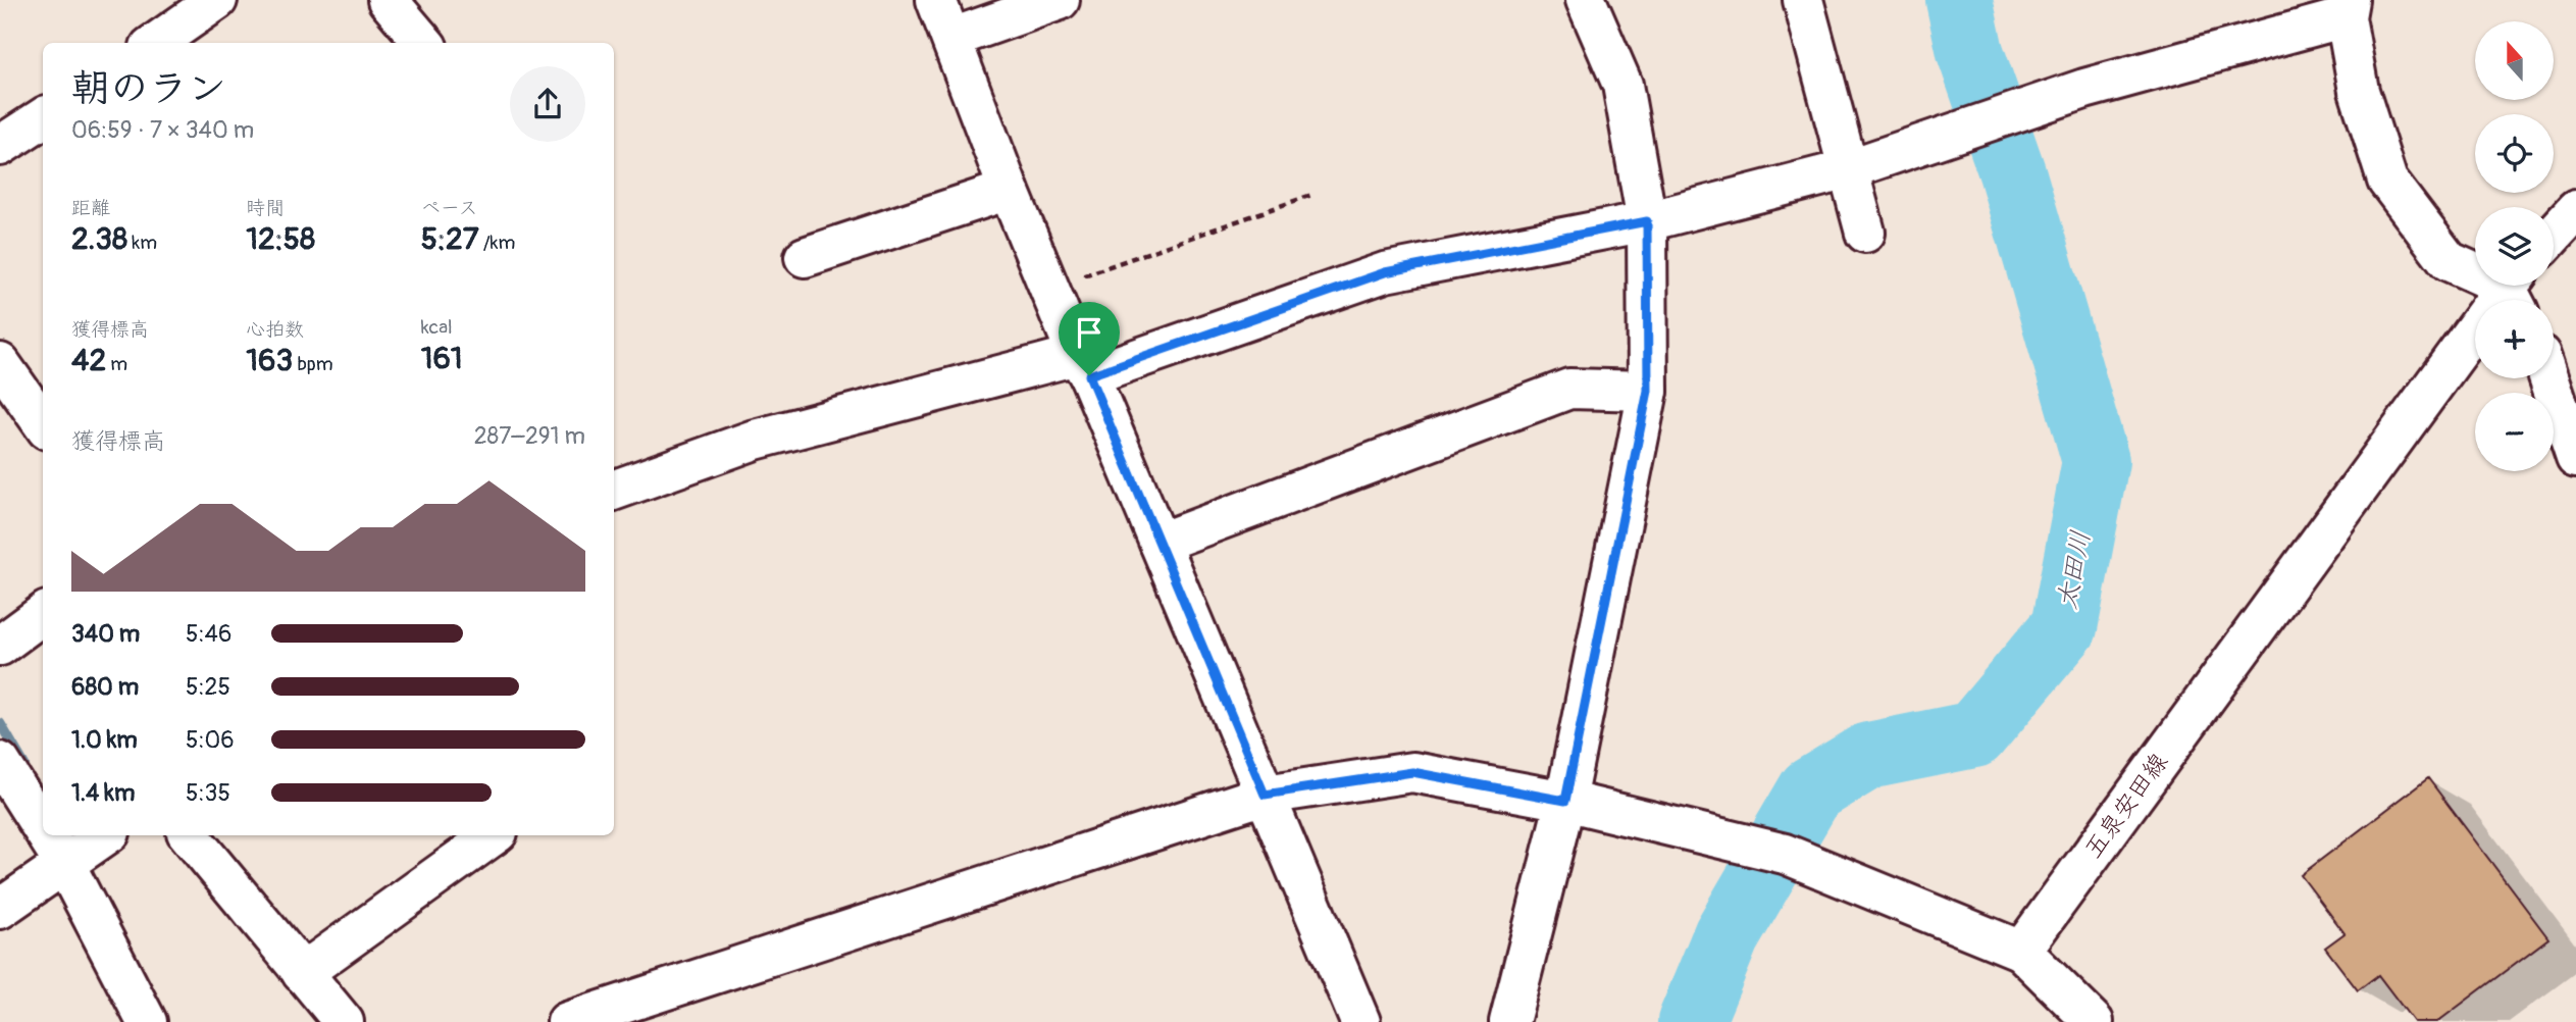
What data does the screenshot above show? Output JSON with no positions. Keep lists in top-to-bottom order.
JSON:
{
  "streets": {
    "street": ["五泉安田線"]
  },
  "water": ["太田川"],
  "north": "top",
  "page": {
    "map_buttons": ["+", "−"],
    "heading": ["朝のラン", "06:59 · 7 × 340 m"],
    "stats": [
      ["距離", "2.38 km"],
      ["時間", "12:58"],
      ["ペース", "5:27 /km"],
      ["獲得標高", "42 m"],
      ["心拍数", "163 bpm"],
      ["kcal", "161"]
    ],
    "chart": ["獲得標高", "287–291 m"],
    "list": [
      {
        "name": "340 m",
        "note": "5:46"
      },
      {
        "name": "680 m",
        "note": "5:25"
      },
      {
        "name": "1.0 km",
        "note": "5:06"
      },
      {
        "name": "1.4 km",
        "note": "5:35"
      }
    ]
  }
}
